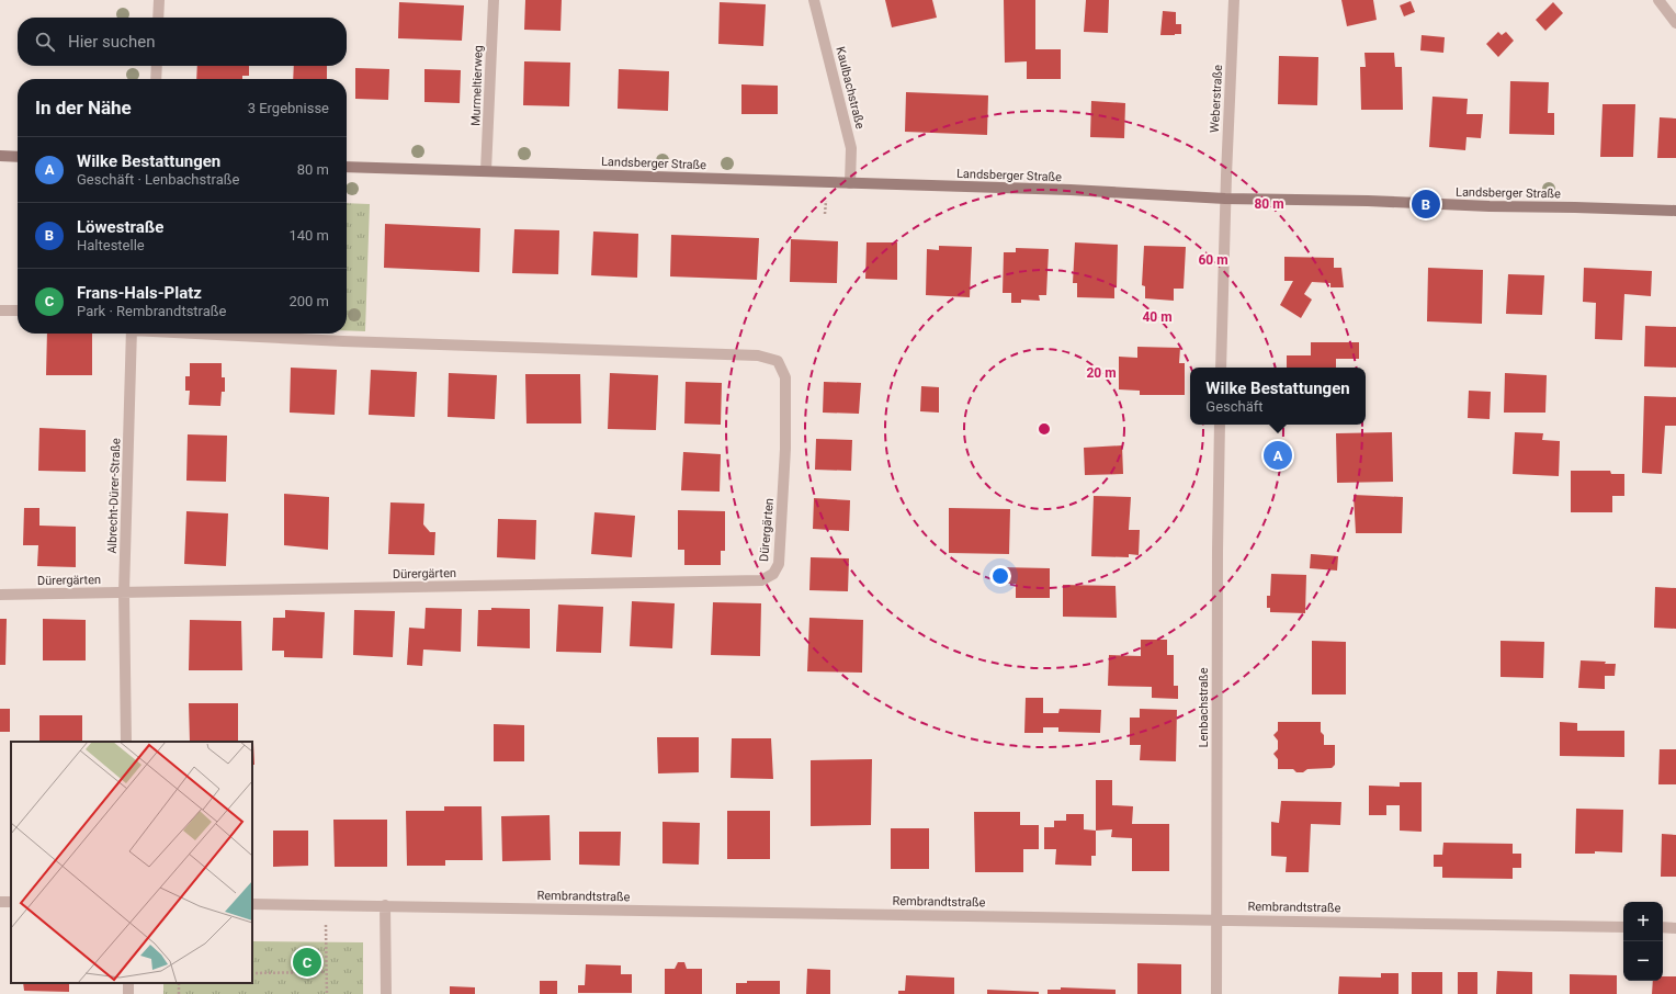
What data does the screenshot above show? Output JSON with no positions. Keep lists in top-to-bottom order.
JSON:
{
  "streets": {
    "street": [
      "Murmeltierweg",
      "Kaulbachstraße",
      "Weberstraße",
      "Landsberger Straße",
      "Albrecht-Dürer-Straße",
      "Dürergärten",
      "Lenbachstraße",
      "Rembrandtstraße"
    ]
  },
  "crossings": [
    ["Murmeltierweg", "Landsberger Straße"],
    ["Kaulbachstraße", "Landsberger Straße"],
    ["Weberstraße", "Landsberger Straße"],
    ["Albrecht-Dürer-Straße", "Dürergärten"],
    ["Lenbachstraße", "Rembrandtstraße"]
  ],
  "page": {
    "search": "Hier suchen",
    "heading": ["In der Nähe", "3 Ergebnisse"],
    "list": [
      {
        "mark": "A",
        "name": "Wilke Bestattungen",
        "note": "Geschäft · Lenbachstraße",
        "value": "80 m"
      },
      {
        "mark": "B",
        "name": "Löwestraße",
        "note": "Haltestelle",
        "value": "140 m"
      },
      {
        "mark": "C",
        "name": "Frans-Hals-Platz",
        "note": "Park · Rembrandtstraße",
        "value": "200 m"
      }
    ],
    "pins": ["B", "A", "C"],
    "popup": ["Wilke Bestattungen", "Geschäft"],
    "map_buttons": ["+", "−"]
  },
  "rings": [
    "80 m",
    "60 m",
    "40 m",
    "20 m"
  ]
}
